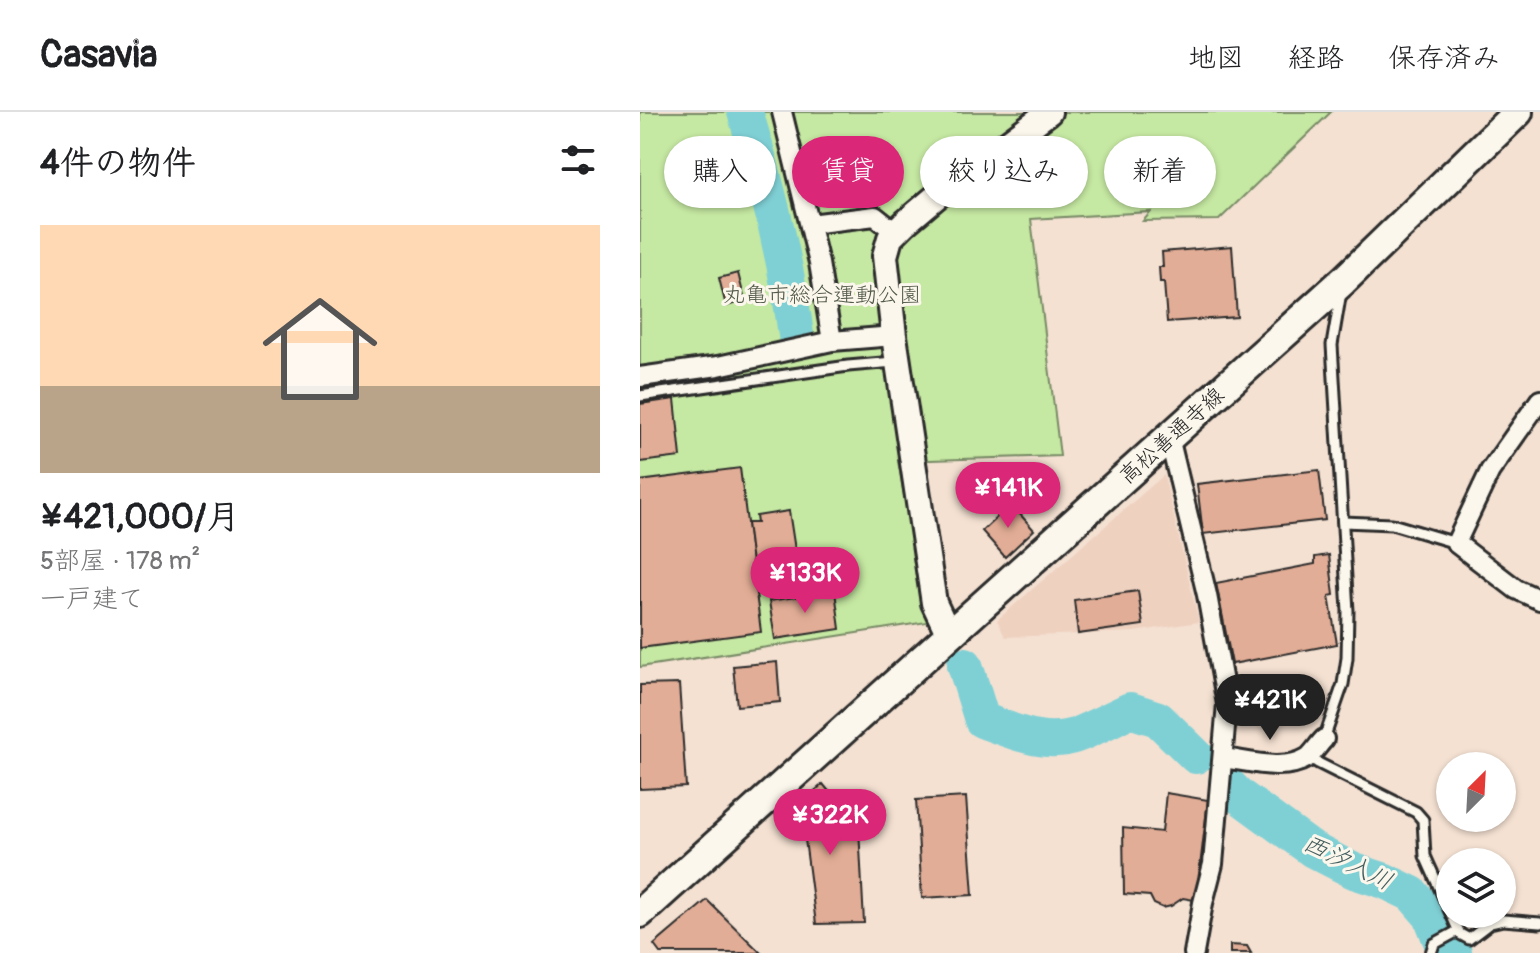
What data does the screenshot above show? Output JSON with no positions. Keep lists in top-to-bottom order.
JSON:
{
  "streets": {
    "main road": ["高松善通寺線"]
  },
  "water": ["西汐入川"],
  "parks": ["丸亀市総合運動公園"],
  "north": "top right",
  "page": {
    "header": "Casavia",
    "nav": ["地図", "経路", "保存済み"],
    "heading": "4件の物件",
    "chip": [
      "購入",
      "賃貸",
      "絞り込み",
      "新着"
    ],
    "list": [
      {
        "name": "¥421,000/月",
        "note": "5部屋 · 178 m² · 一戸建て"
      }
    ],
    "price": [
      "¥141K",
      "¥133K",
      "¥421K",
      "¥322K"
    ]
  }
}
